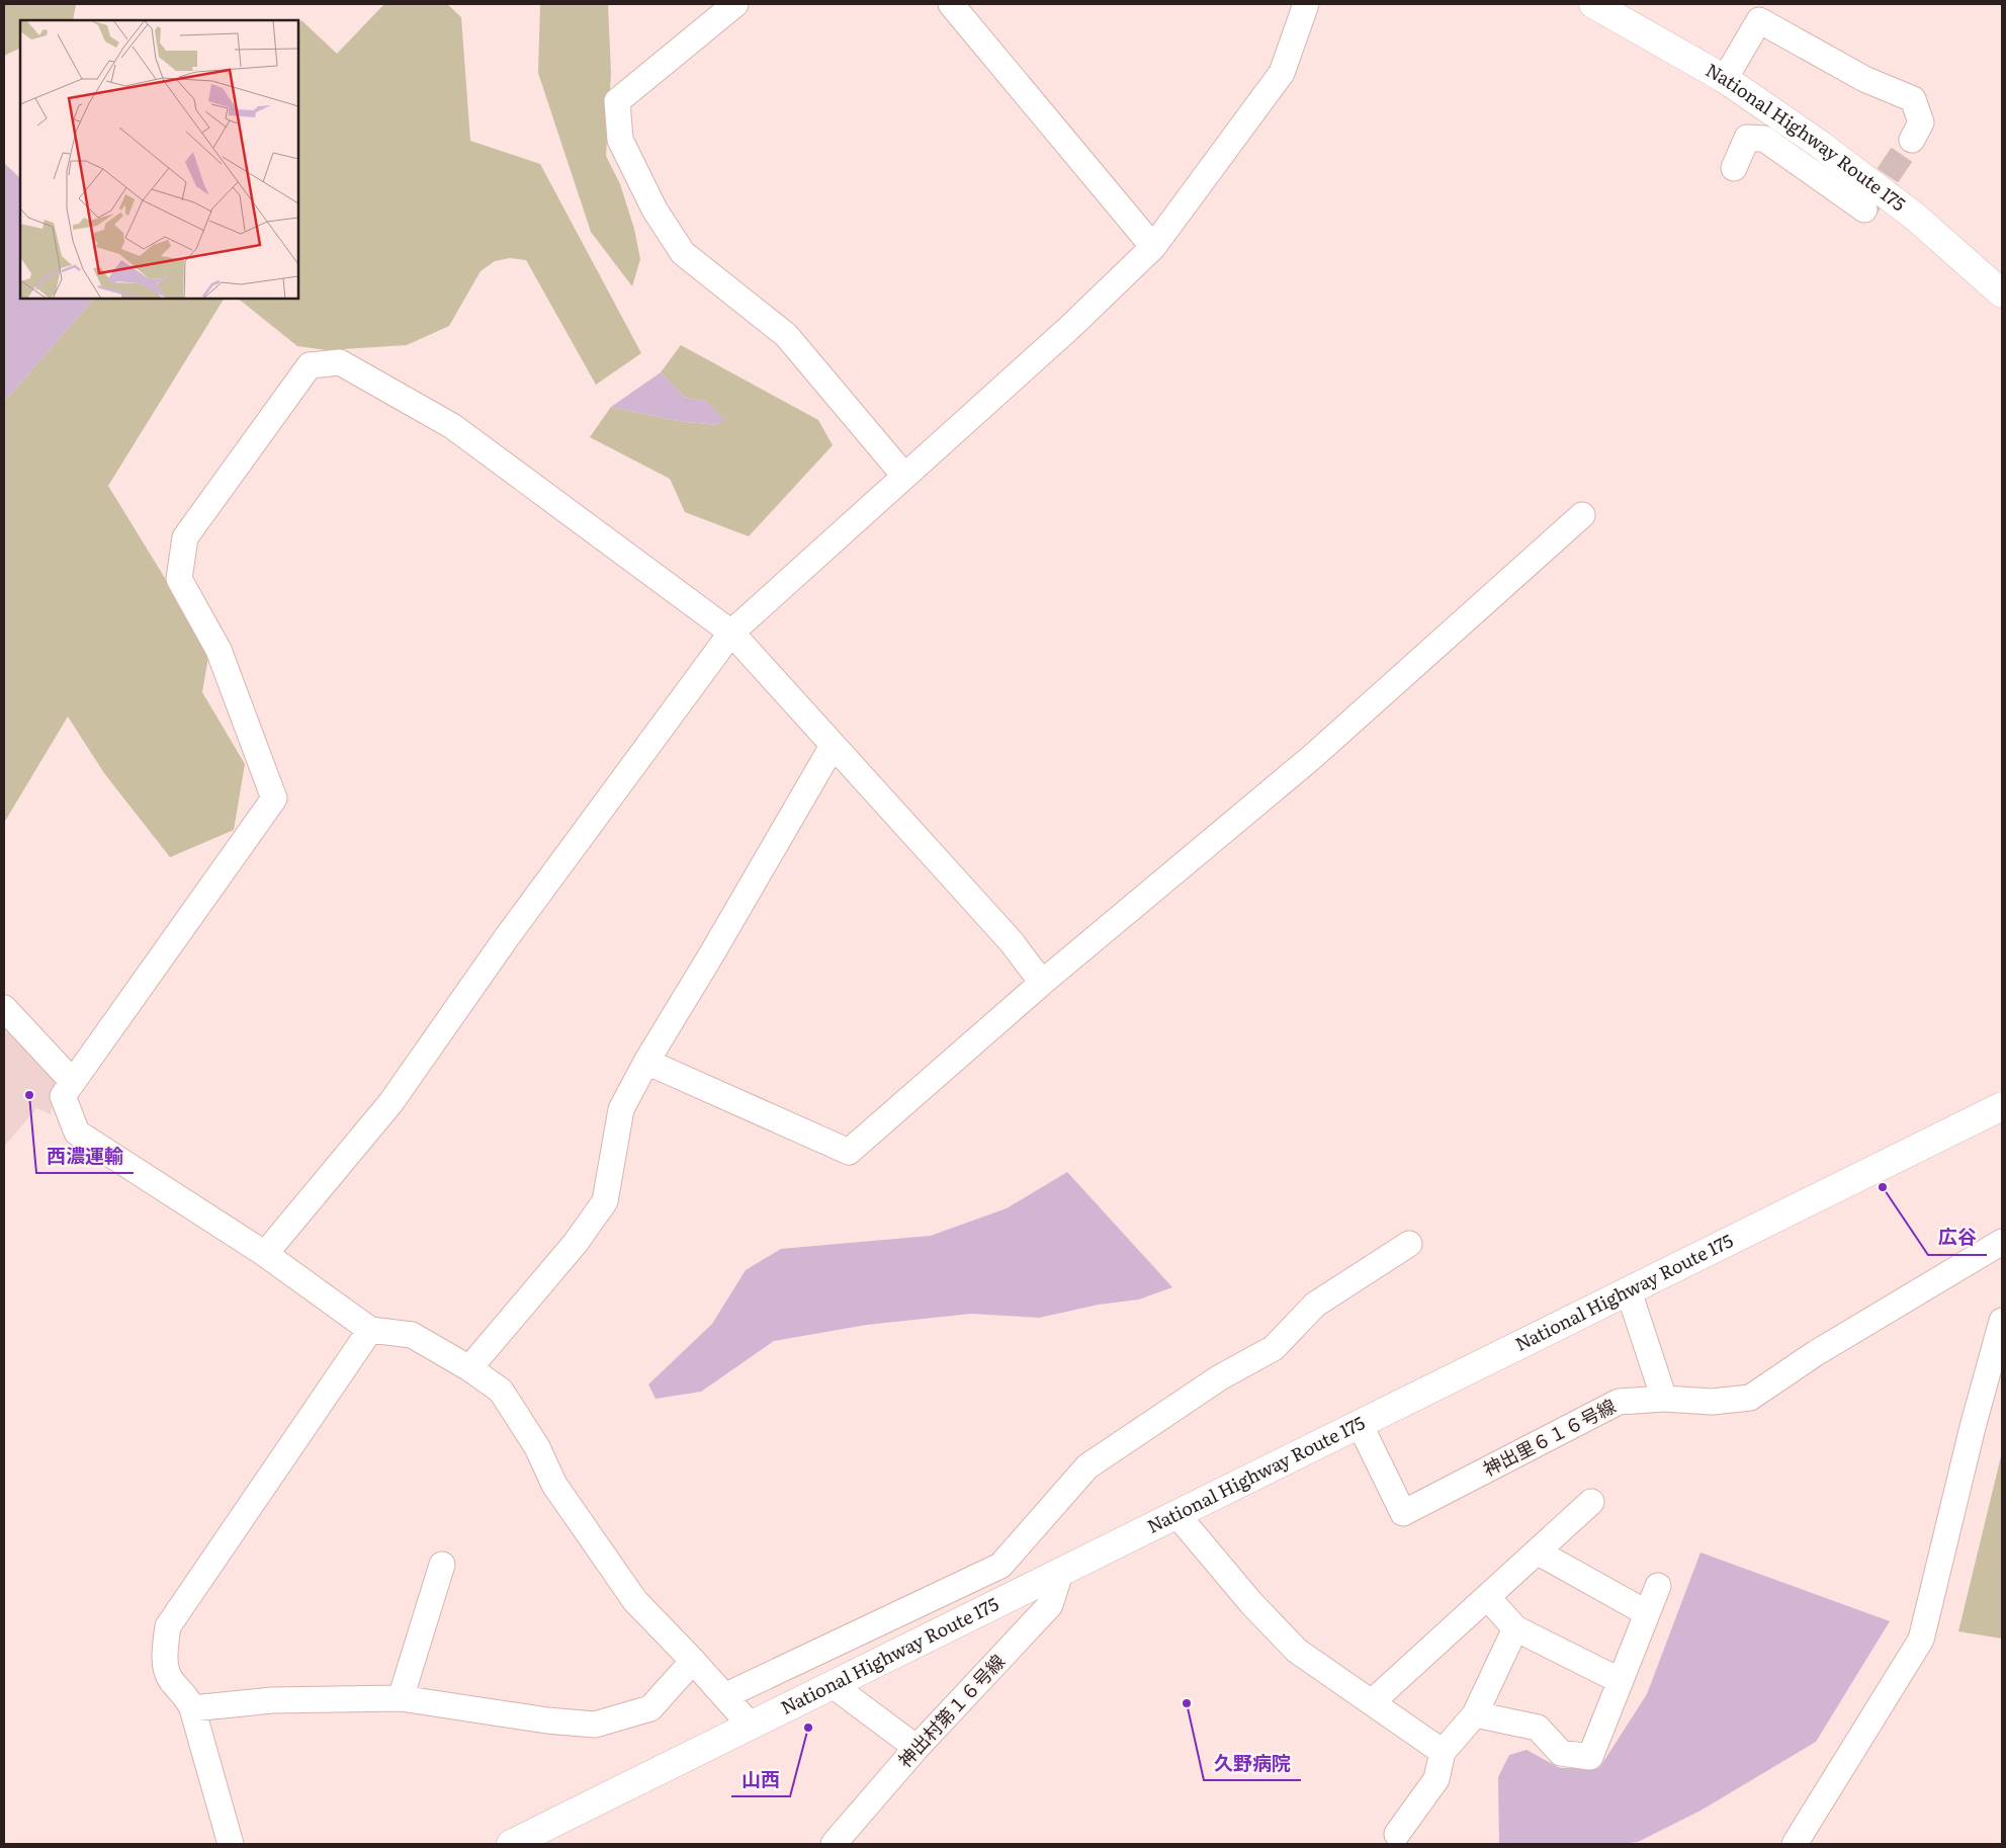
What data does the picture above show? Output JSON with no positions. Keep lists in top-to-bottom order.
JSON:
{
  "streets": {
    "highway": ["National Highway Route 175"],
    "street": ["神出里６１６号線", "神出村第１６号線"]
  },
  "crossings": [
    ["National Highway Route 175", "神出里６１６号線"],
    ["National Highway Route 175", "神出村第１６号線"]
  ],
  "places": [
    "西濃運輸",
    "広谷",
    "久野病院",
    "山西"
  ]
}
